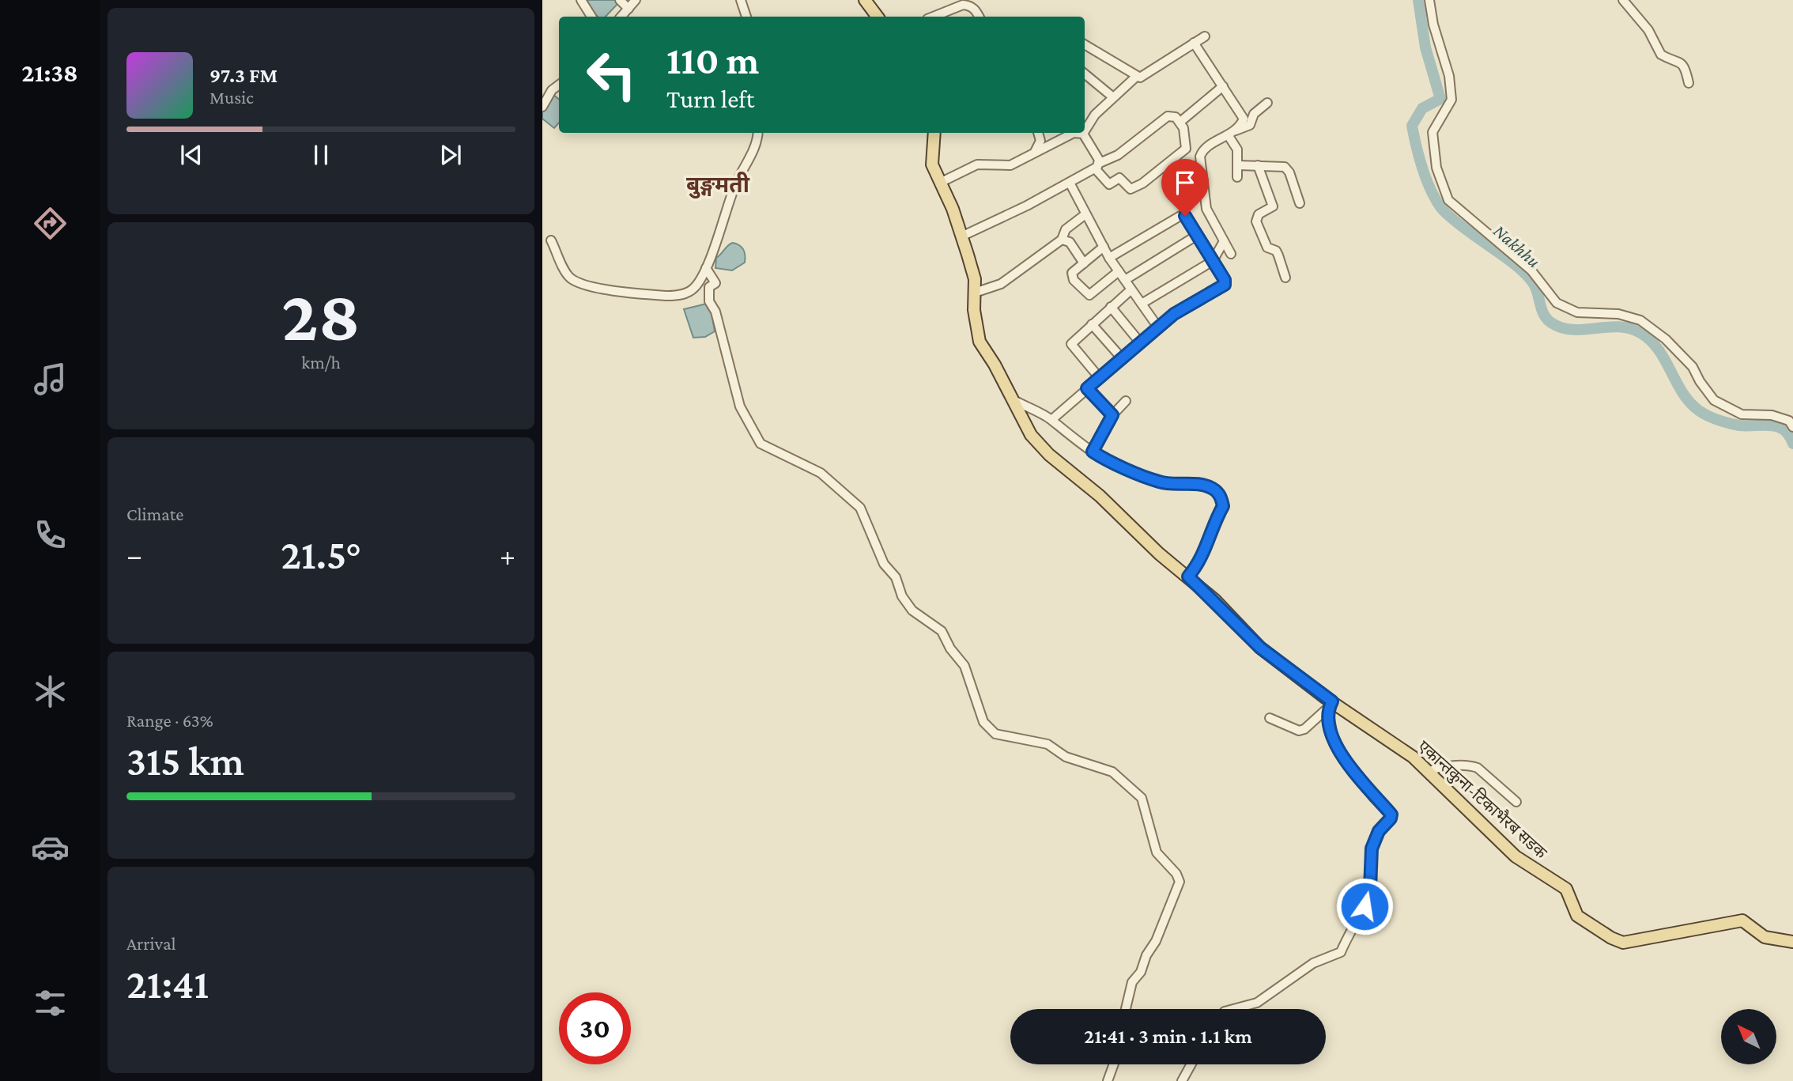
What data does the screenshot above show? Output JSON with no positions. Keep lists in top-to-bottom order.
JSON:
{
  "streets": {
    "main road": ["एकान्तकुना-टिकाभैरब सडक"]
  },
  "districts": ["बुङ्गमती"],
  "water": ["Nakhhu"],
  "north": "top left",
  "page": {
    "tabs": "21:38",
    "turn": ["110 m", "Turn left"],
    "song": ["97.3 FM", "Music"],
    "tile": [
      ["28", "km/h"],
      "Climate",
      ["Range · 63%", "315 km"],
      ["Arrival", "21:41"]
    ],
    "heat": ["−", "21.5°", "+"],
    "limit": "30",
    "trip": "21:41 · 3 min · 1.1 km"
  }
}
